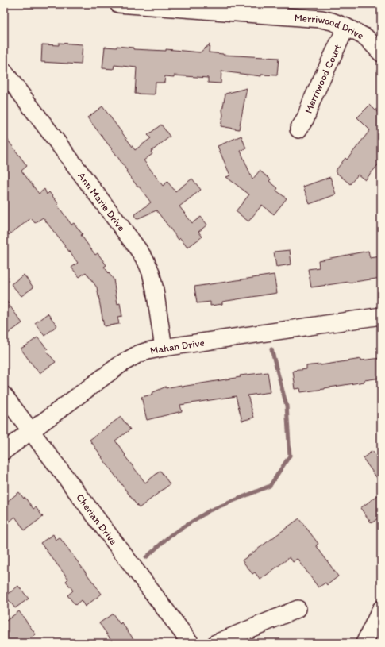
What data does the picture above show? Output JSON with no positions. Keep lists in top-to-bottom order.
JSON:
{
  "streets": {
    "street": [
      "Merriwood Drive",
      "Merriwood Court",
      "Ann Marie Drive",
      "Mahan Drive",
      "Cherian Drive"
    ]
  },
  "crossings": [
    ["Merriwood Drive", "Merriwood Court"],
    ["Ann Marie Drive", "Mahan Drive"],
    ["Mahan Drive", "Cherian Drive"]
  ]
}
